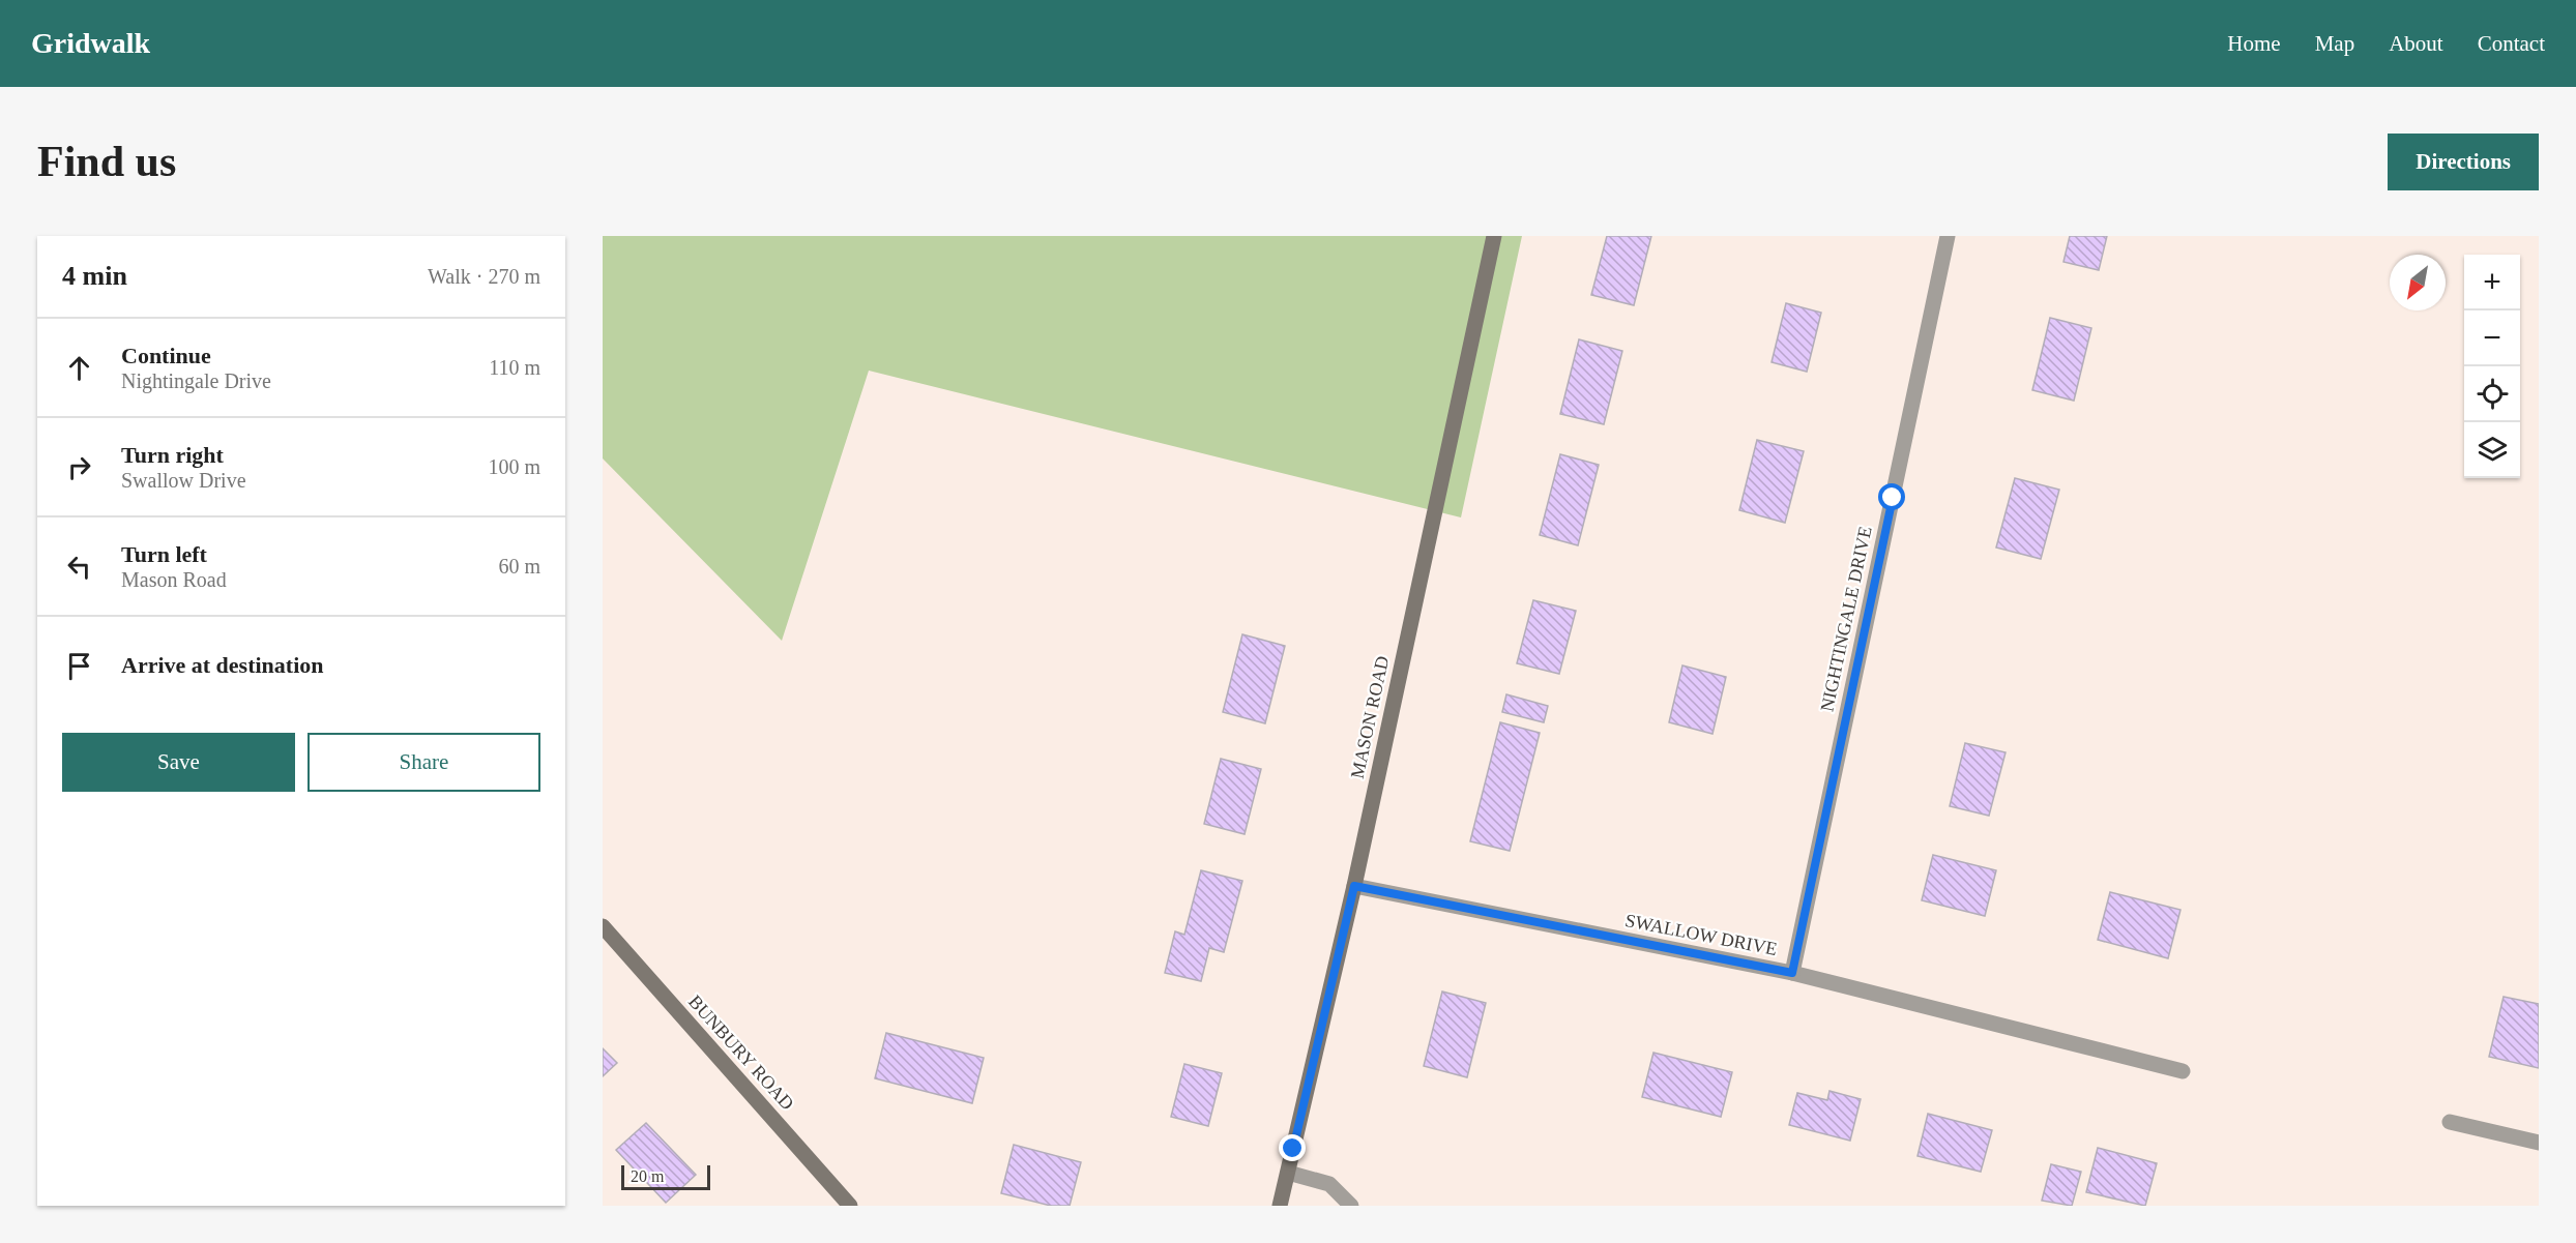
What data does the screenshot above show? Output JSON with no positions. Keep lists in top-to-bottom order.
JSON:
{
  "streets": {
    "street": [
      "NIGHTINGALE DRIVE",
      "MASON ROAD",
      "SWALLOW DRIVE",
      "BUNBURY ROAD"
    ]
  },
  "crossings": [
    ["NIGHTINGALE DRIVE", "SWALLOW DRIVE"],
    ["MASON ROAD", "SWALLOW DRIVE"]
  ],
  "scale_bar": "20 m",
  "north": "bottom left",
  "page": {
    "header": "Gridwalk",
    "nav": [
      "Home",
      "Map",
      "About",
      "Contact"
    ],
    "buttons": [
      "Directions",
      ["Save", "Share"]
    ],
    "title": "Find us",
    "heading": ["4 min", "Walk · 270 m"],
    "map_buttons": ["+", "−"],
    "list": [
      ["Continue", "Nightingale Drive", "110 m"],
      ["Turn right", "Swallow Drive", "100 m"],
      ["Turn left", "Mason Road", "60 m"],
      "Arrive at destination"
    ],
    "scale": "20 m"
  }
}
